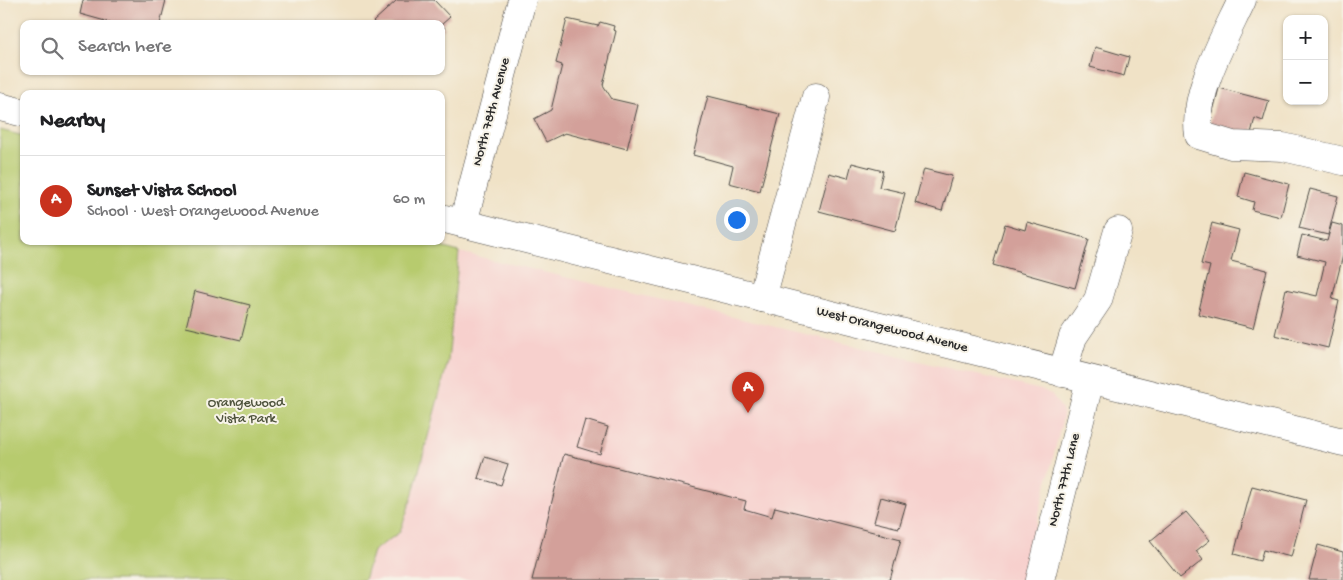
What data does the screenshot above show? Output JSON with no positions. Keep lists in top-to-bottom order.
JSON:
{
  "streets": {
    "street": ["North 78th Avenue", "West Orangewood Avenue", "North 77th Lane"]
  },
  "crossings": [
    ["North 78th Avenue", "West Orangewood Avenue"],
    ["West Orangewood Avenue", "North 77th Lane"]
  ],
  "parks": ["Orangewood Vista Park"],
  "page": {
    "map_buttons": ["+", "−"],
    "search": "Search here",
    "heading": "Nearby",
    "list": [
      {
        "mark": "A",
        "name": "Sunset Vista School",
        "note": "School · West Orangewood Avenue",
        "value": "60 m"
      }
    ],
    "pins": "A"
  }
}
